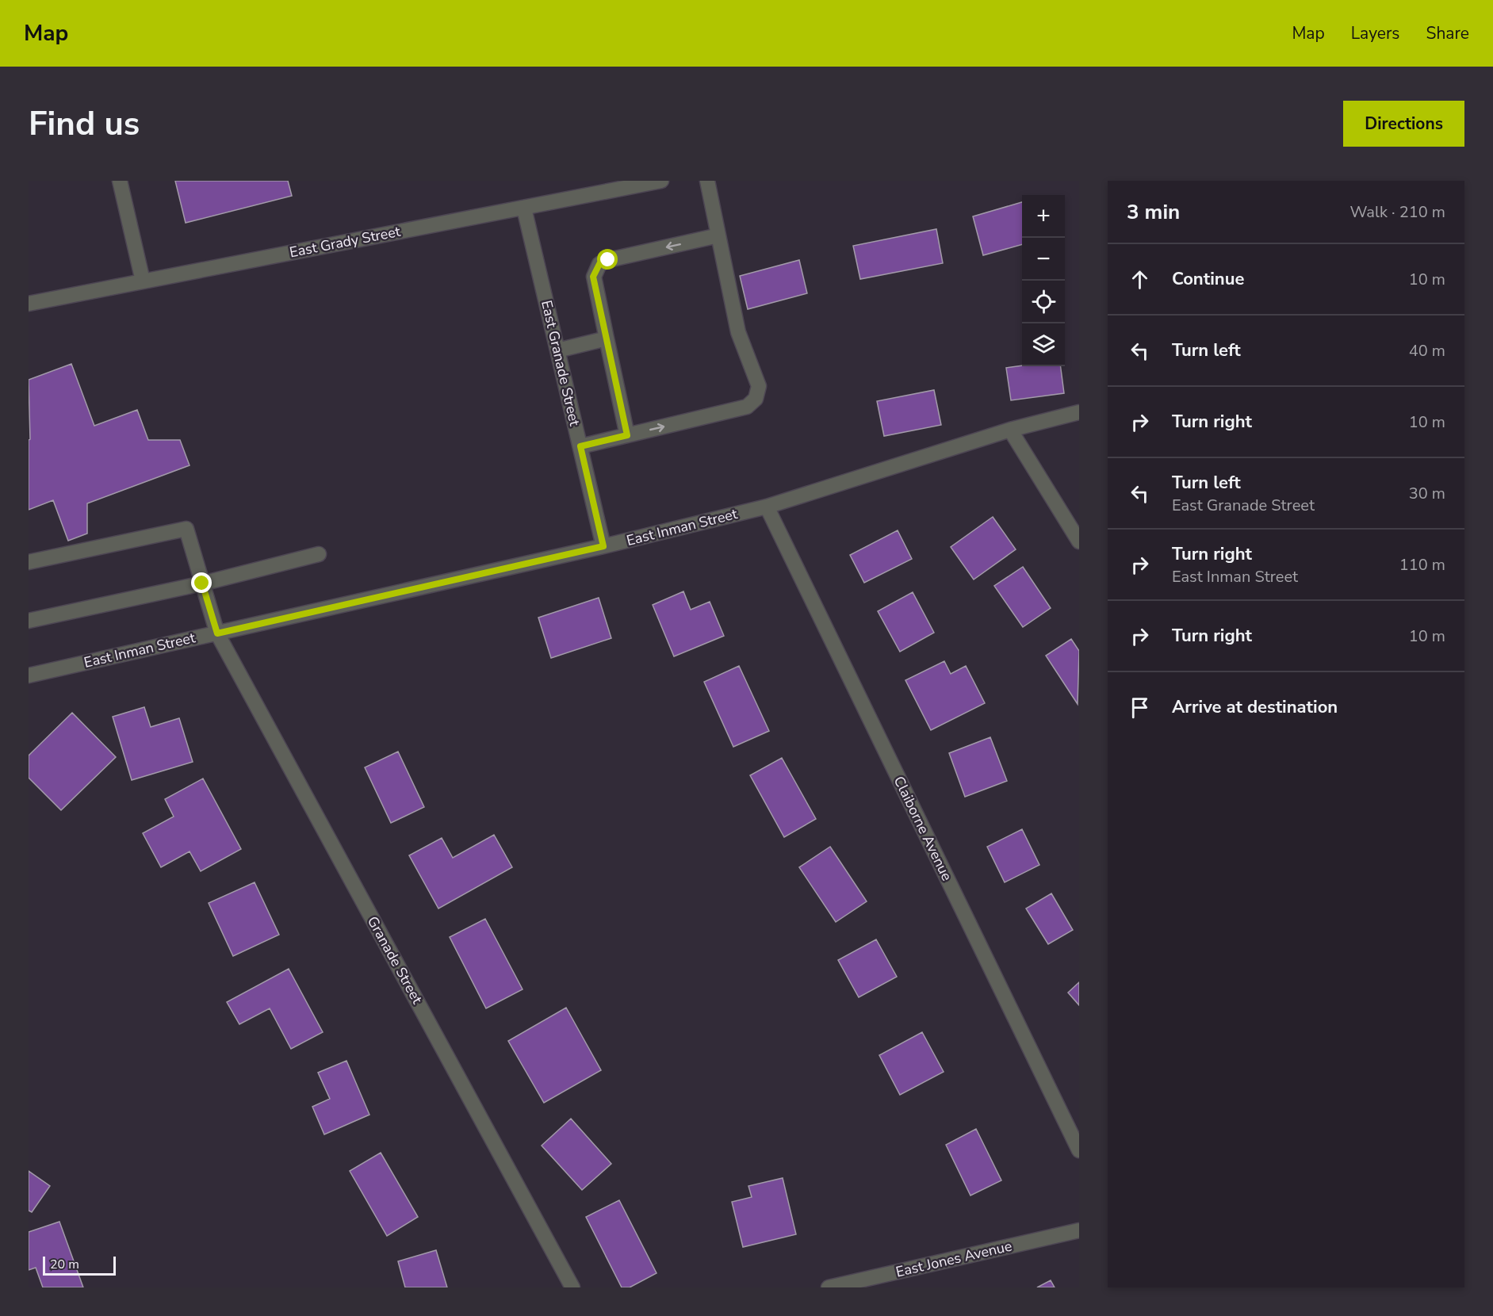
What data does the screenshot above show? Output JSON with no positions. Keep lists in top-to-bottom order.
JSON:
{
  "streets": {
    "street": [
      "East Grady Street",
      "East Granade Street",
      "East Inman Street",
      "Claiborne Avenue",
      "Granade Street",
      "East Jones Avenue"
    ]
  },
  "crossings": [
    ["East Grady Street", "East Granade Street"],
    ["East Granade Street", "East Inman Street"],
    ["East Inman Street", "Claiborne Avenue"],
    ["East Inman Street", "Granade Street"]
  ],
  "scale_bar": "20 m",
  "page": {
    "header": "Map",
    "nav": ["Map", "Layers", "Share"],
    "buttons": "Directions",
    "title": "Find us",
    "heading": ["3 min", "Walk · 210 m"],
    "map_buttons": ["+", "−"],
    "list": [
      ["Continue", "10 m"],
      ["Turn left", "40 m"],
      ["Turn right", "10 m"],
      ["Turn left", "East Granade Street", "30 m"],
      ["Turn right", "East Inman Street", "110 m"],
      ["Turn right", "10 m"],
      "Arrive at destination"
    ],
    "scale": "20 m"
  }
}
